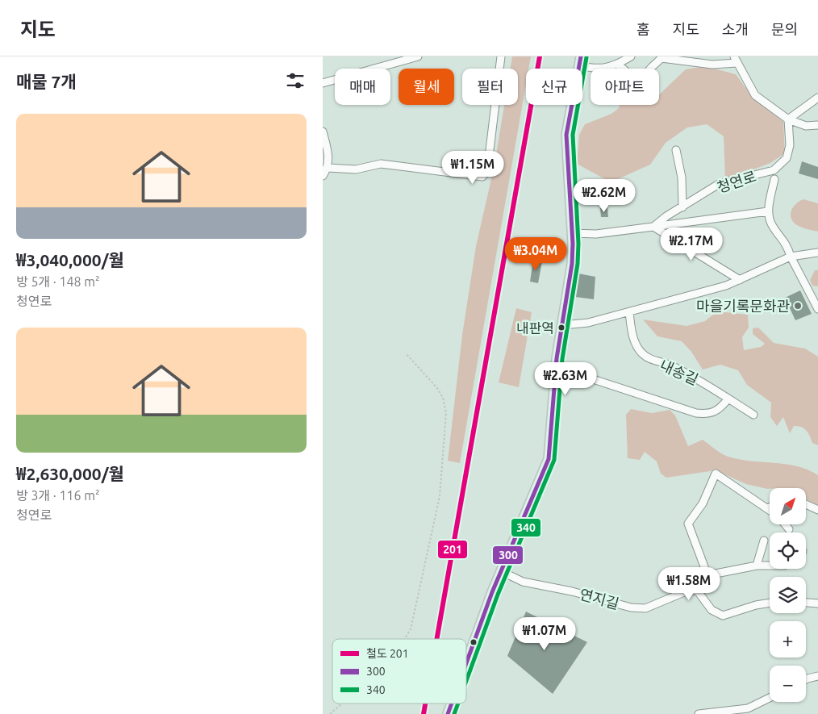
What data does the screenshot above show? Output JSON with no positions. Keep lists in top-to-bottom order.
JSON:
{
  "streets": {
    "street": ["청연로", "내송길", "연지길"]
  },
  "places": ["마을기록문화관", "내판역"],
  "lines": ["rail line 201", "transit line 300", "transit line 340"],
  "legend": ["철도 201", "300", "340"],
  "north": "top right",
  "page": {
    "header": "지도",
    "nav": [
      "홈",
      "지도",
      "소개",
      "문의"
    ],
    "heading": "매물 7개",
    "chip": [
      "매매",
      "월세",
      "필터",
      "신규",
      "아파트"
    ],
    "list": [
      {
        "name": "₩3,040,000/월",
        "note": "방 5개 · 148 m² · 청연로"
      },
      {
        "name": "₩2,630,000/월",
        "note": "방 3개 · 116 m² · 청연로"
      }
    ],
    "price": [
      "₩1.15M",
      "₩2.62M",
      "₩2.17M",
      "₩3.04M",
      "₩2.63M",
      "₩1.58M",
      "₩1.07M"
    ],
    "map_buttons": ["+", "−"]
  }
}
